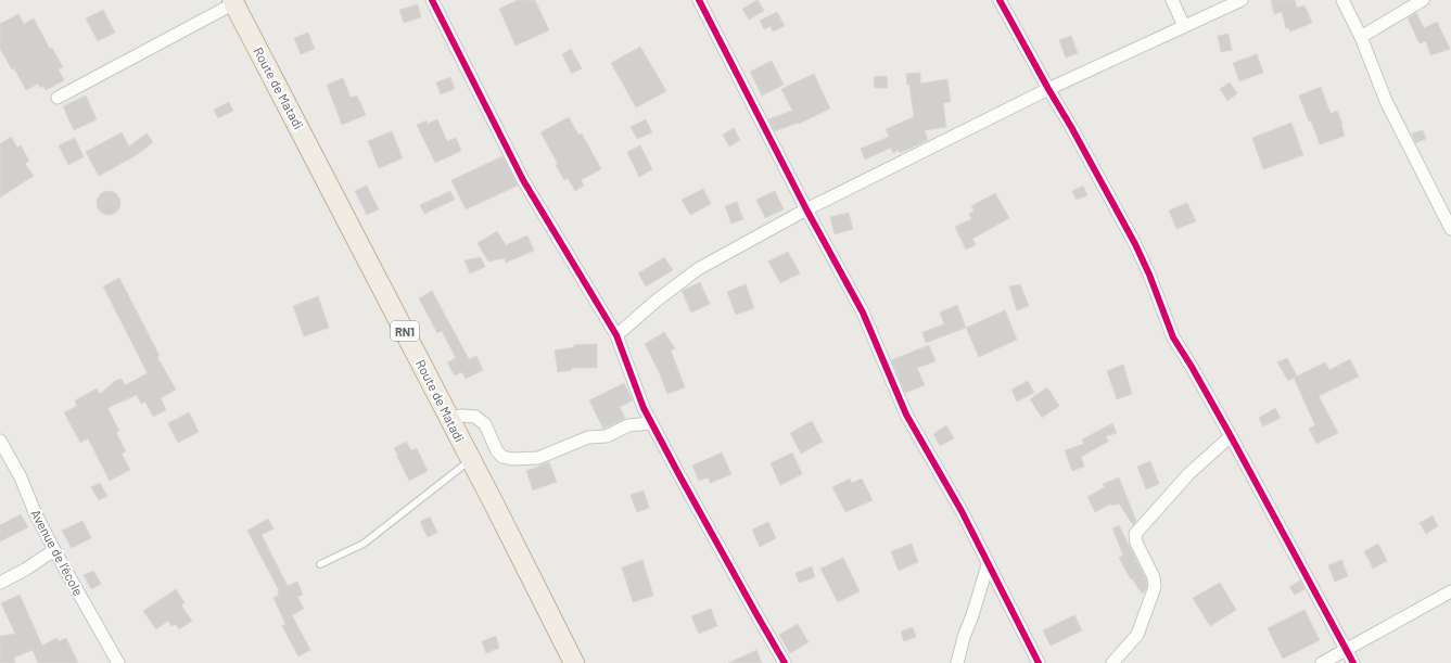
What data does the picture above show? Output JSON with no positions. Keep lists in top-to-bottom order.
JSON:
{
  "streets": {
    "highway": ["Route de Matadi", "RN1"],
    "street": ["Avenue de l'école"]
  }
}
